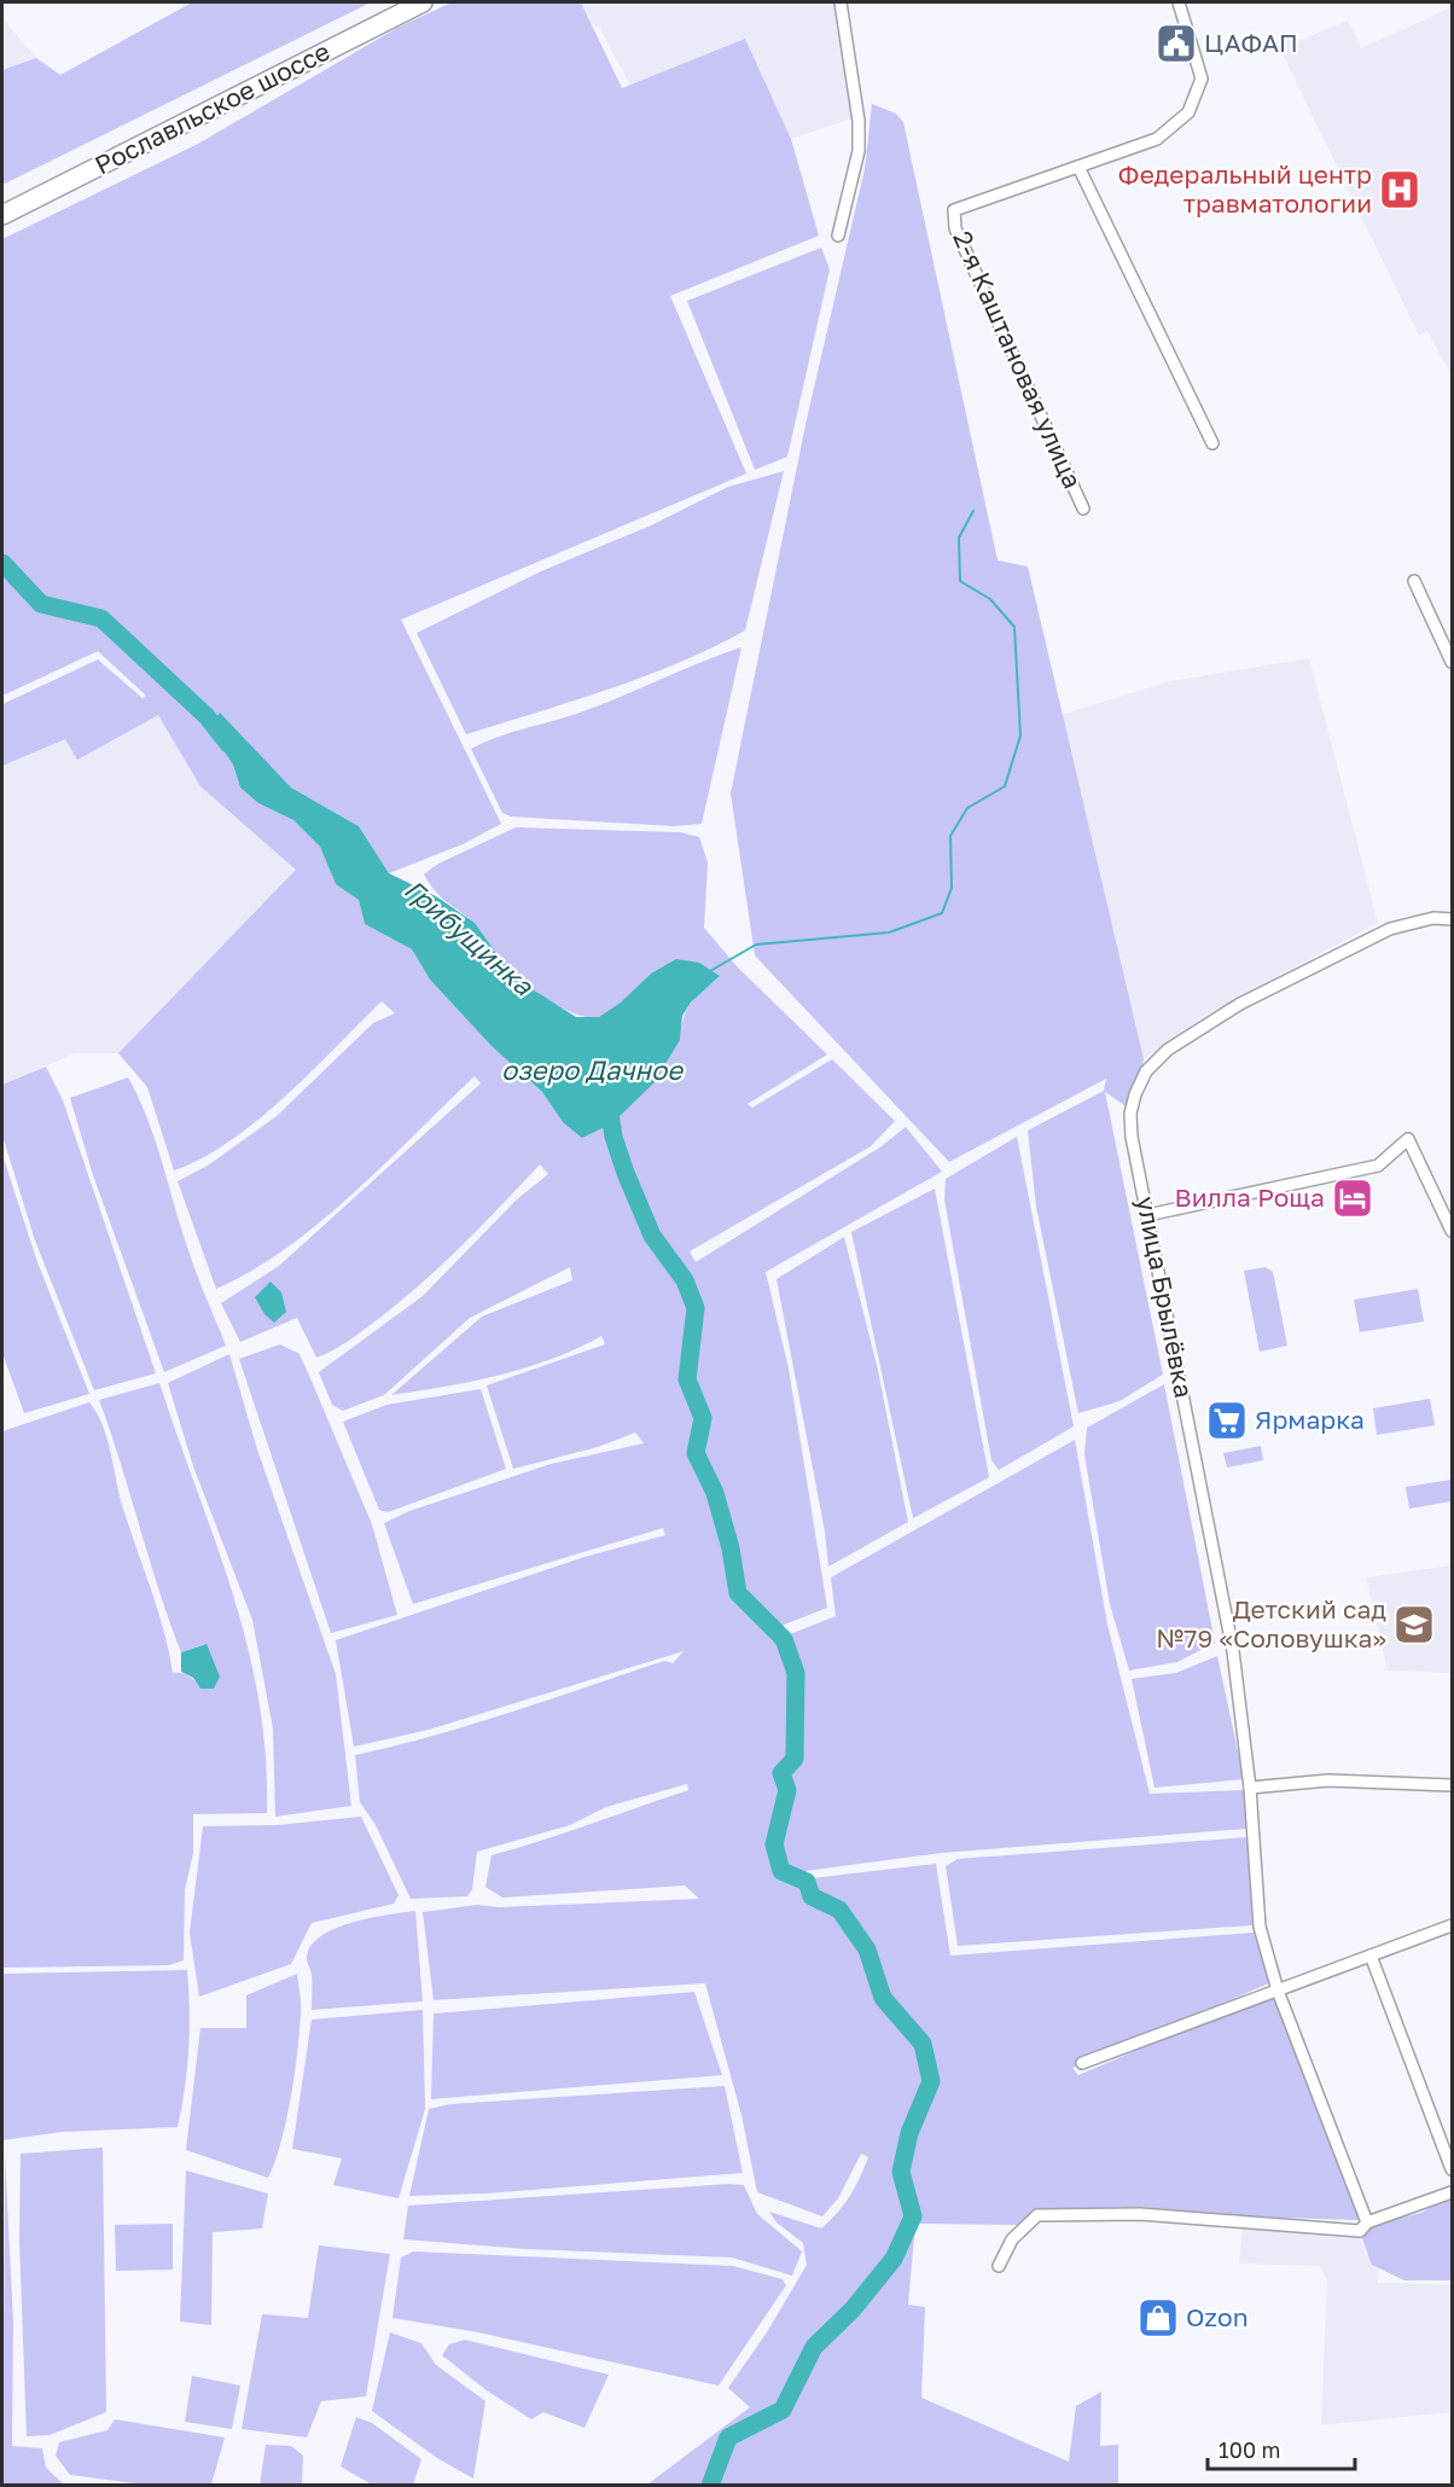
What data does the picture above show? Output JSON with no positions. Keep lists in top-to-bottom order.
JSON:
{
  "streets": {
    "main road": ["Рославльское шоссе"],
    "street": ["2-я Каштановая улица", "улица Брылёвка"]
  },
  "water": ["Грибущинка", "озеро Дачное"],
  "places": {
    "public building": ["ЦАФАП"],
    "hospital": ["Федеральный центр травматологии"],
    "hotel": ["Вилла Роща"],
    "supermarket": ["Ярмарка"],
    "school or university": ["Детский сад №79 «Соловушка»"],
    "shop": ["Ozon"]
  },
  "scale_bar": "100 m"
}
